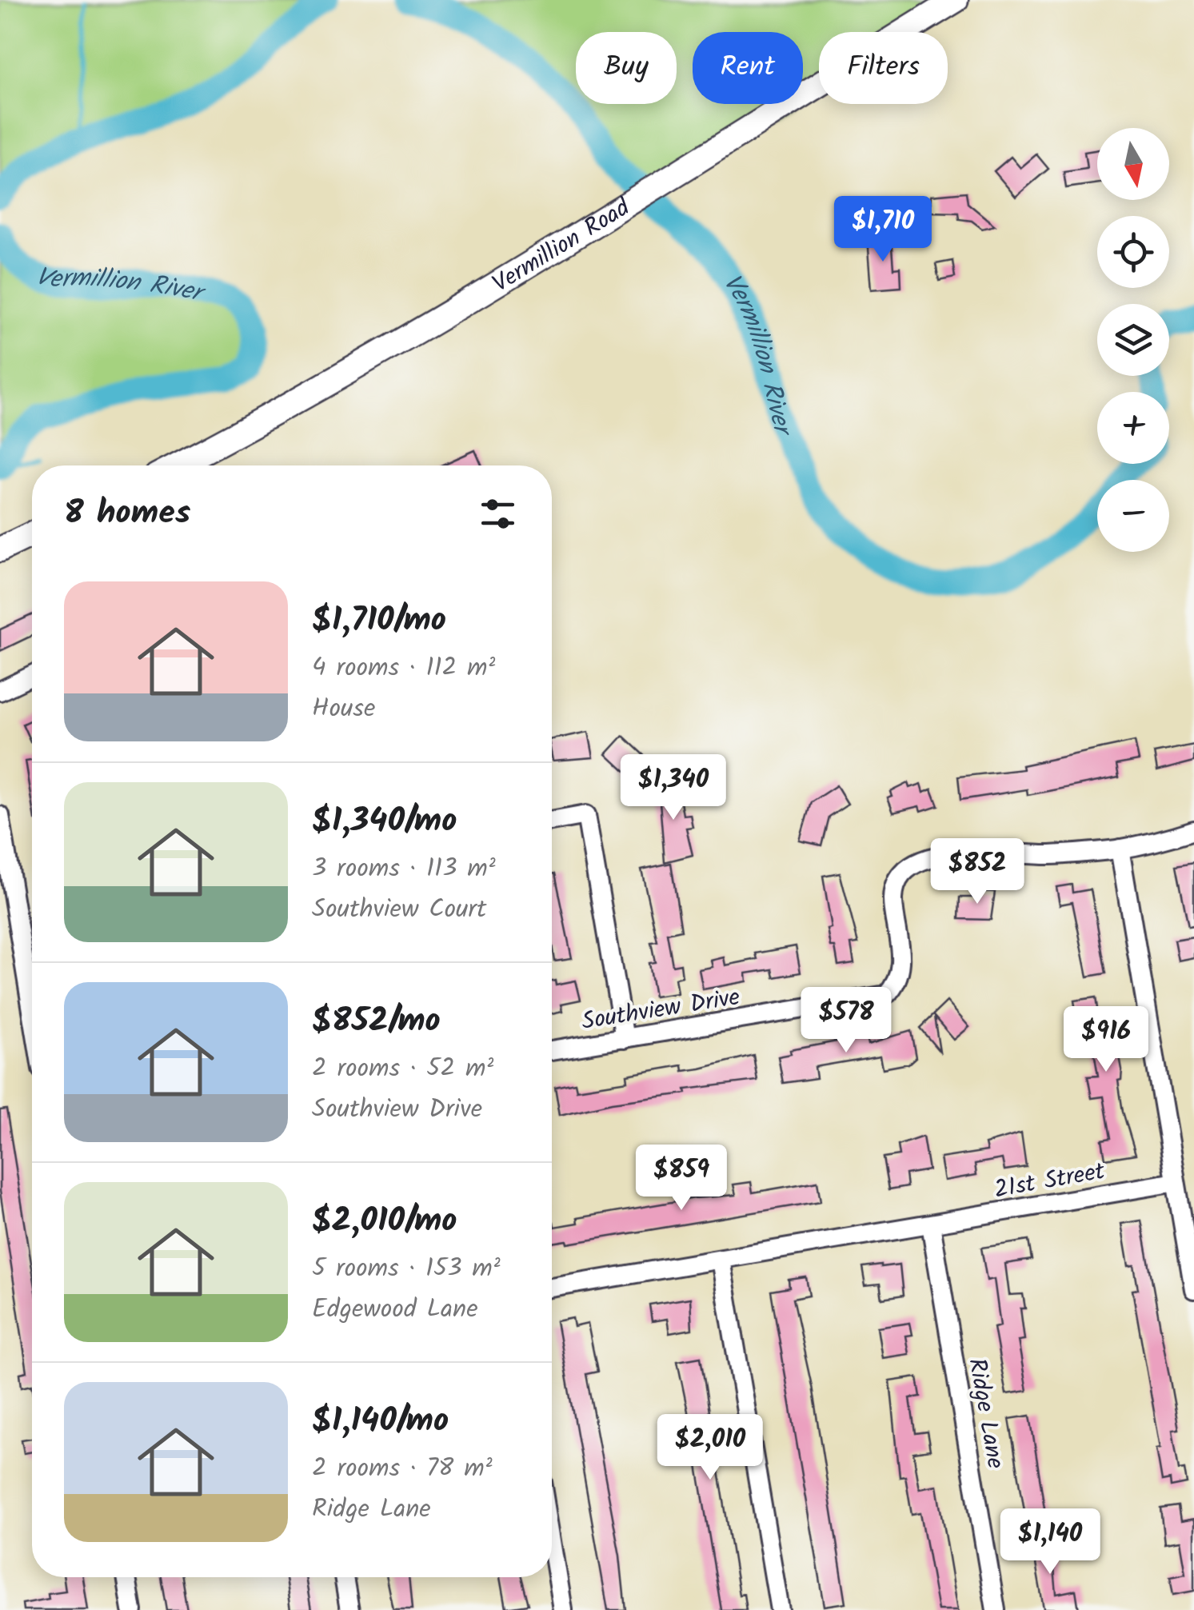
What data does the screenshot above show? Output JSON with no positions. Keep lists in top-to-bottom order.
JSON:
{
  "streets": {
    "main road": ["Vermillion Road"],
    "street": ["Southview Drive", "21st Street", "Ridge Lane"]
  },
  "crossings": [
    ["21st Street", "Ridge Lane"]
  ],
  "water": ["Vermillion River"],
  "north": "bottom",
  "page": {
    "chip": ["Buy", "Rent", "Filters"],
    "map_buttons": ["+", "−"],
    "price": [
      "$1,710",
      "$1,340",
      "$852",
      "$578",
      "$916",
      "$859",
      "$2,010",
      "$1,140"
    ],
    "heading": "8 homes",
    "list": [
      {
        "name": "$1,710/mo",
        "note": "4 rooms · 112 m² · House"
      },
      {
        "name": "$1,340/mo",
        "note": "3 rooms · 113 m² · Southview Court"
      },
      {
        "name": "$852/mo",
        "note": "2 rooms · 52 m² · Southview Drive"
      },
      {
        "name": "$2,010/mo",
        "note": "5 rooms · 153 m² · Edgewood Lane"
      },
      {
        "name": "$1,140/mo",
        "note": "2 rooms · 78 m² · Ridge Lane"
      }
    ]
  }
}
